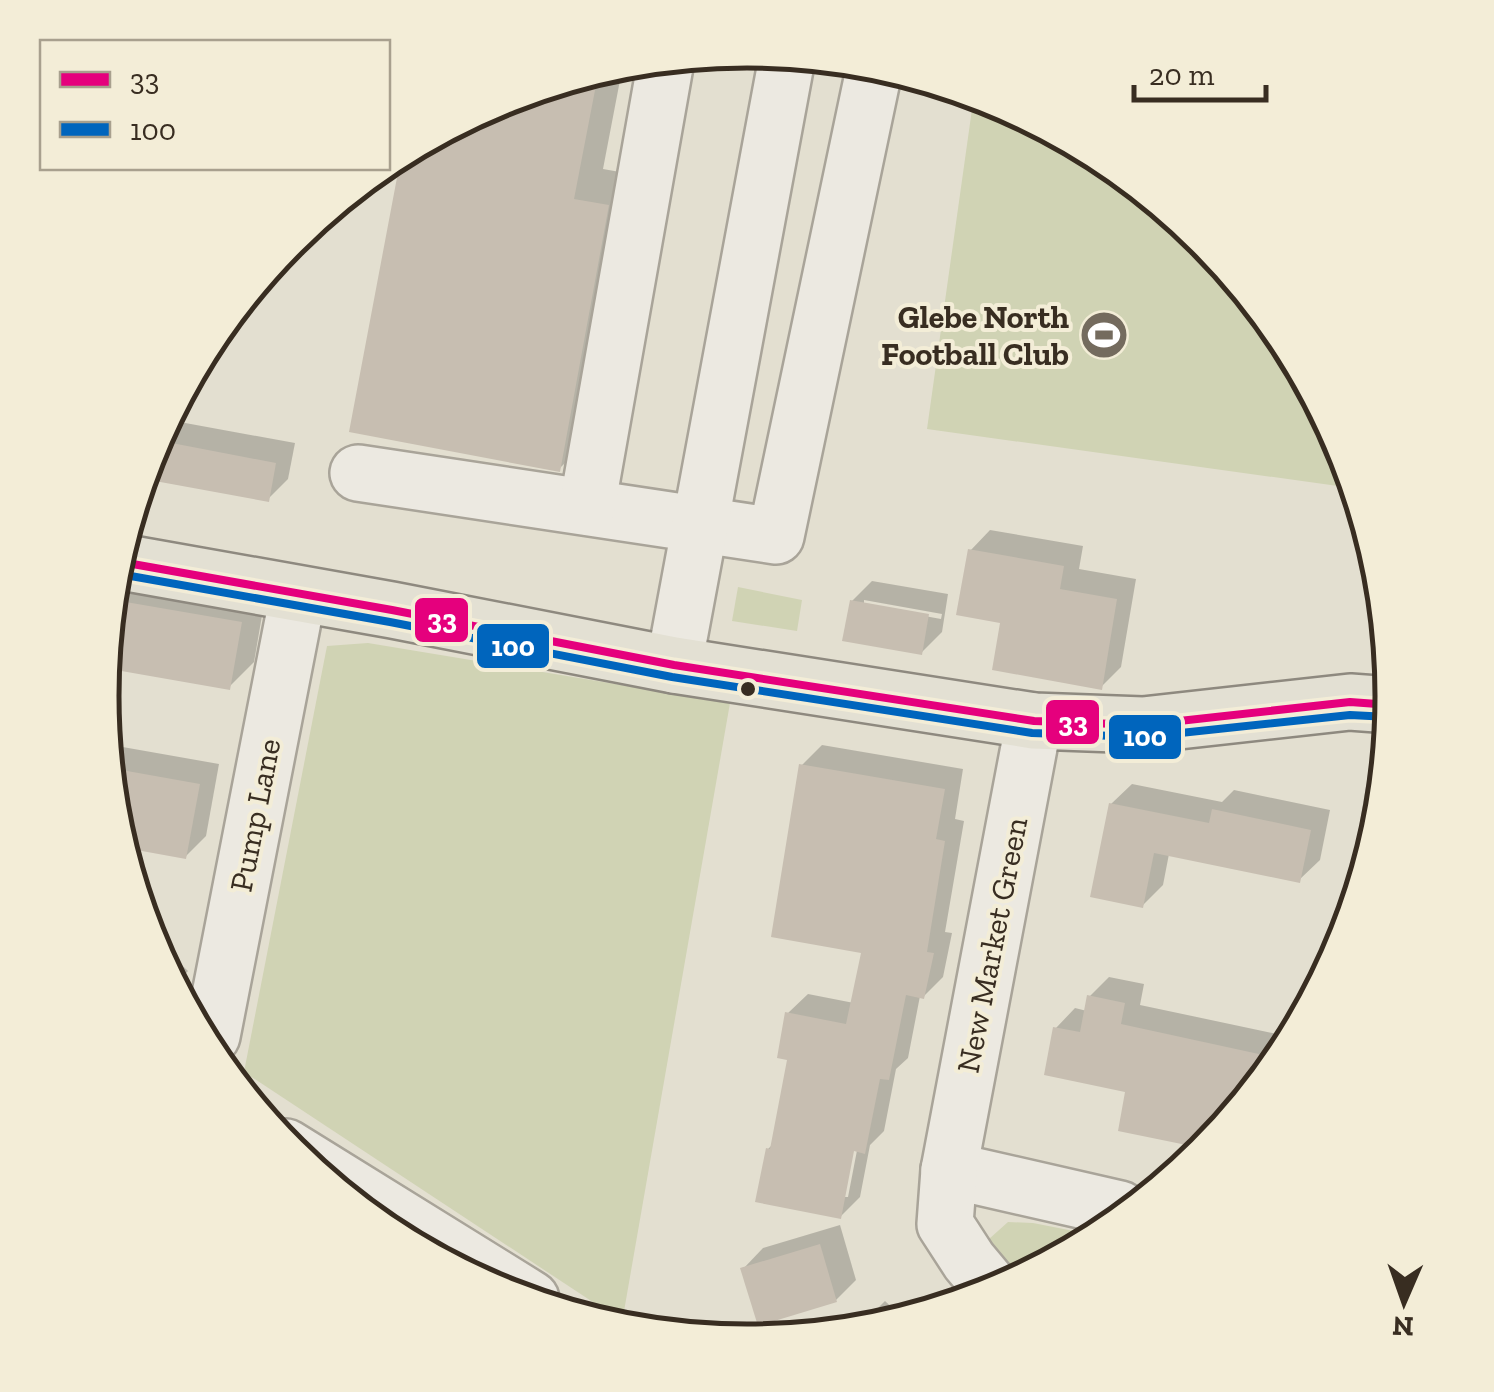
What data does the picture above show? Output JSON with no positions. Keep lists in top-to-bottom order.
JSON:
{
  "streets": {
    "street": ["Pump Lane", "New Market Green"]
  },
  "places": {
    "sports": ["Glebe North Football Club"]
  },
  "lines": ["transit line 33", "transit line 100"],
  "legend": ["33", "100"],
  "scale_bar": "20 m",
  "north": "bottom"
}
